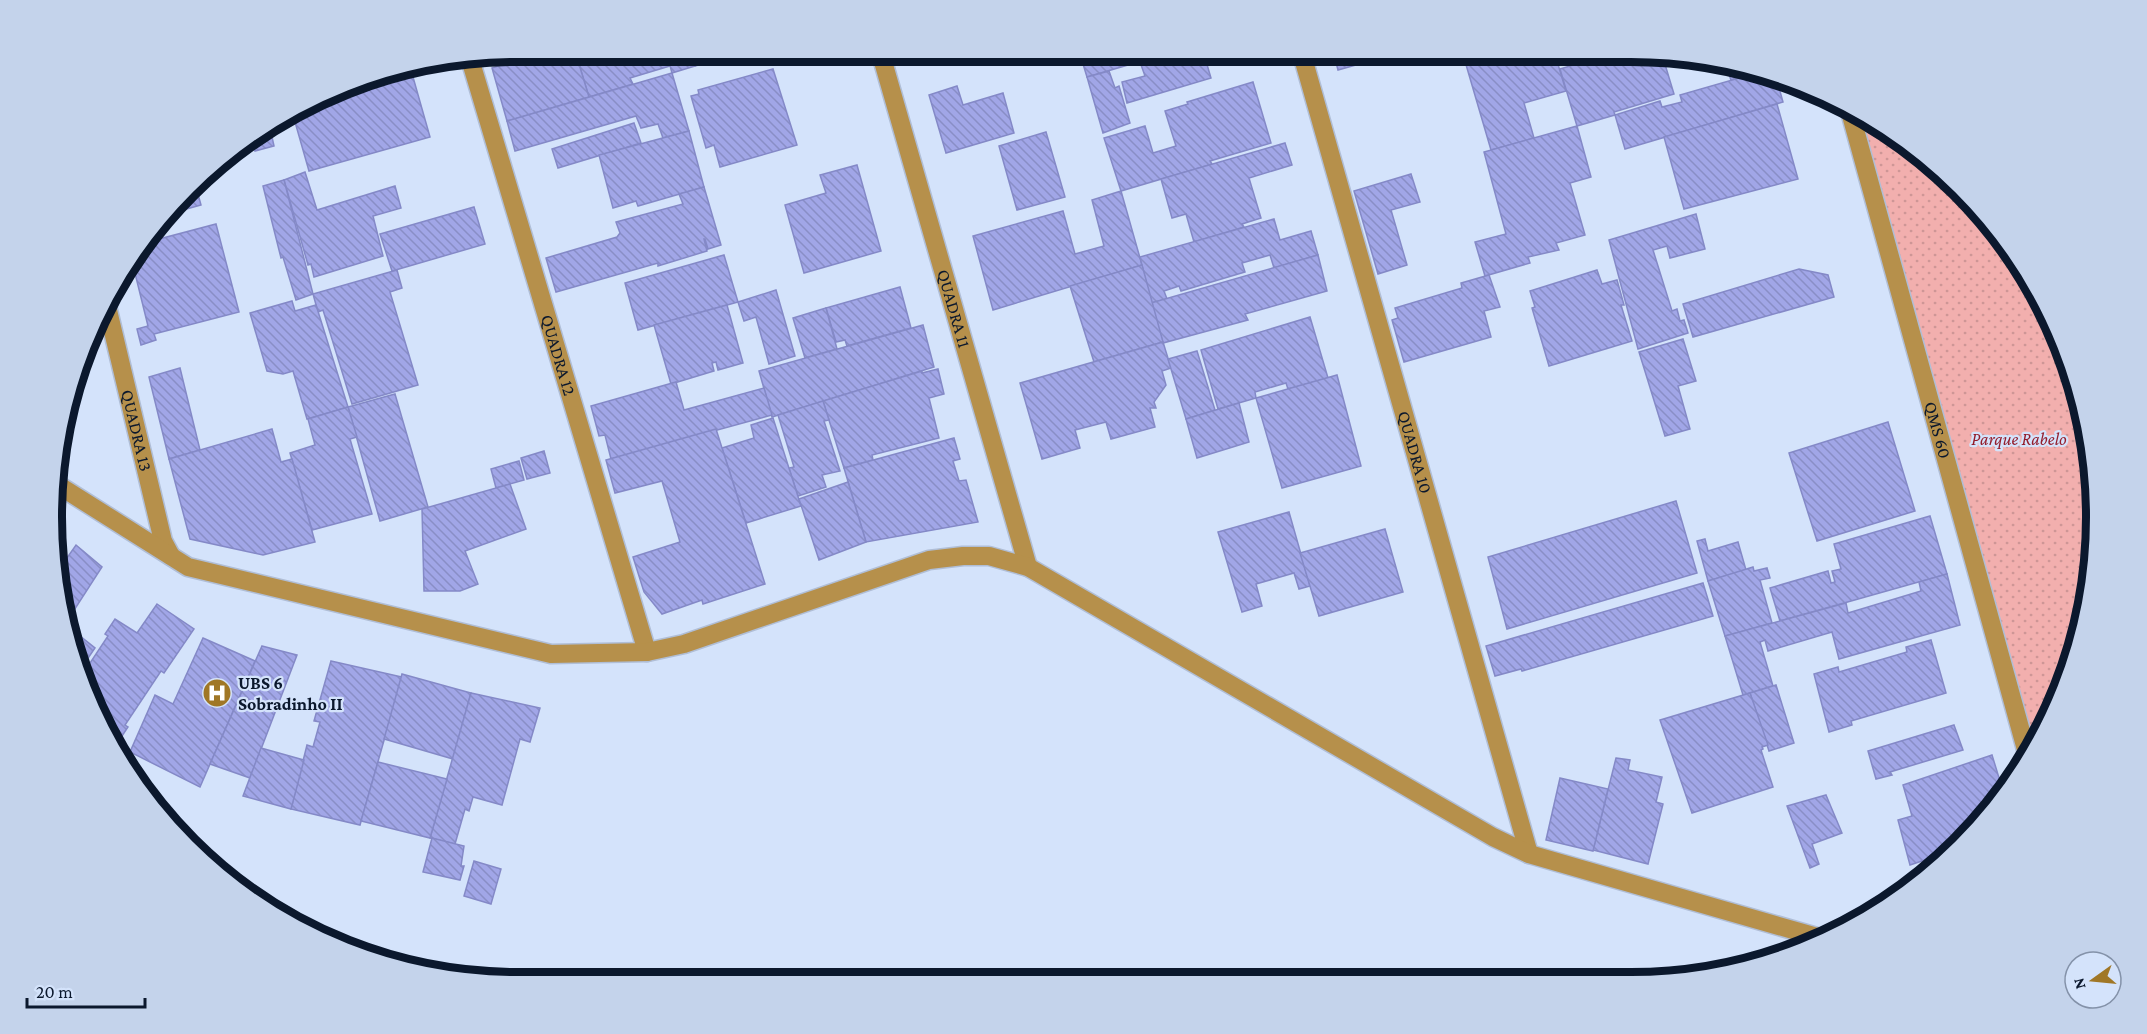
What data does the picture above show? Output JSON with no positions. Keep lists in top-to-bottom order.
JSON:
{
  "streets": {
    "street": [
      "QUADRA 11",
      "QUADRA 12",
      "QUADRA 13",
      "QMS 60",
      "QUADRA 10"
    ]
  },
  "parks": ["Parque Rabelo"],
  "places": {
    "hospital": ["UBS 6 Sobradinho II"]
  },
  "scale_bar": "20 m",
  "north": "left"
}
